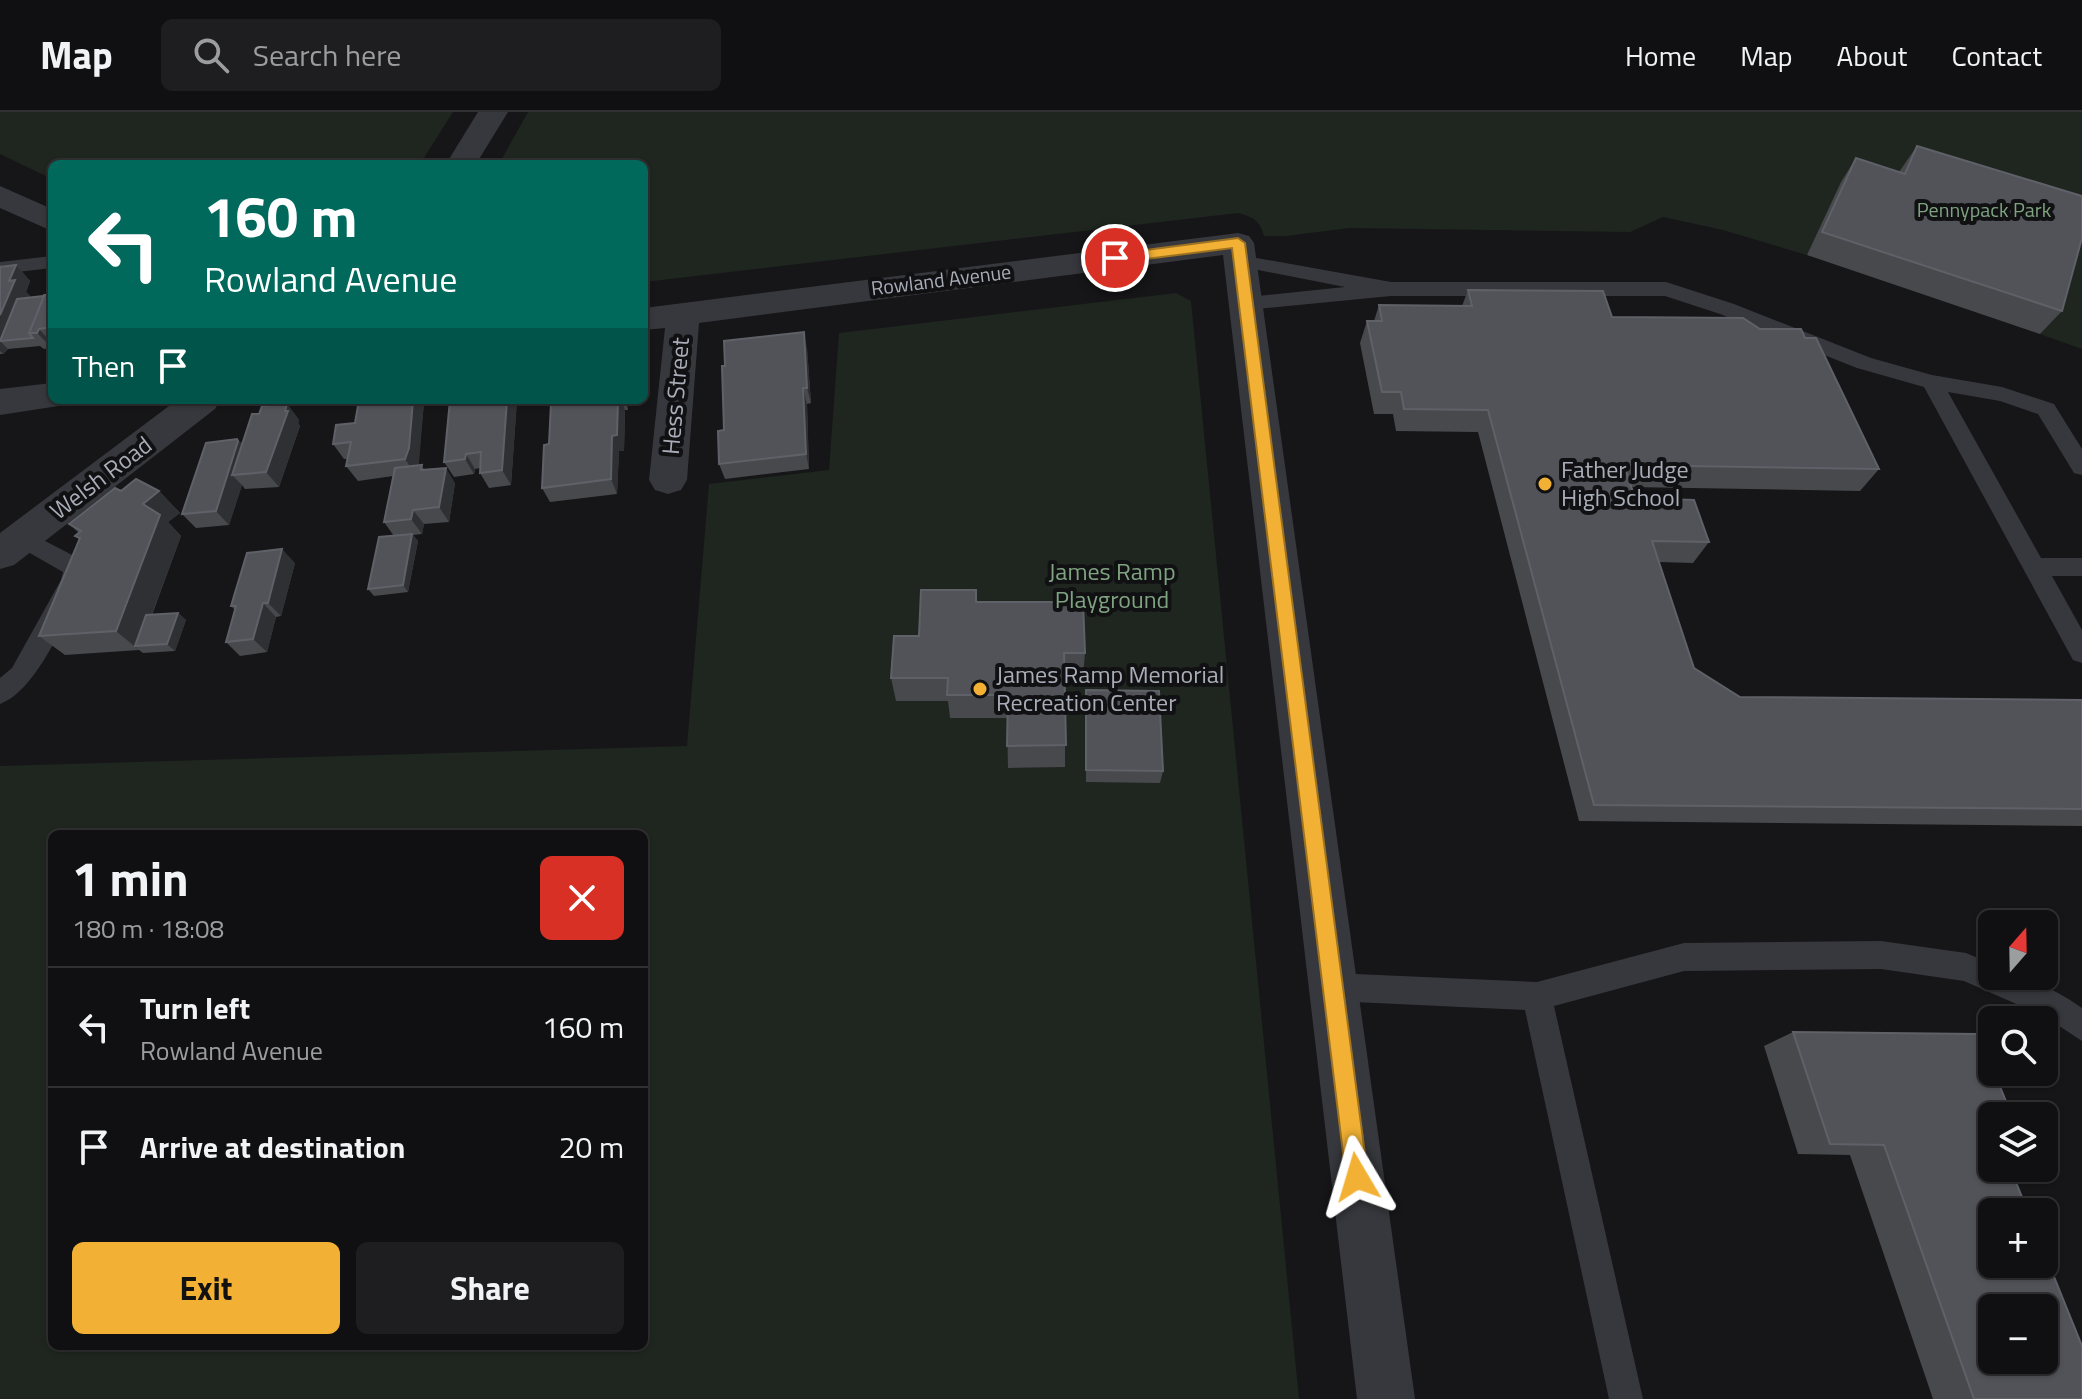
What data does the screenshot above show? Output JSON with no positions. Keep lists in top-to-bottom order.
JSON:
{
  "streets": {
    "street": ["Rowland Avenue", "Hess Street", "Welsh Road"]
  },
  "crossings": [
    ["Rowland Avenue", "Hess Street"]
  ],
  "parks": ["Pennypack Park", "James Ramp Playground"],
  "places": ["Father Judge High School", "James Ramp Memorial Recreation Center"],
  "north": "top",
  "page": {
    "header": "Map",
    "search": "Search here",
    "nav": [
      "Home",
      "Map",
      "About",
      "Contact"
    ],
    "turn": ["160 m", "Rowland Avenue"],
    "then": "Then",
    "heading": ["1 min", "180 m · 18:08"],
    "map_buttons": ["+", "−"],
    "list": [
      {
        "name": "Turn left",
        "note": "Rowland Avenue",
        "value": "160 m"
      },
      {
        "name": "Arrive at destination",
        "value": "20 m"
      }
    ],
    "buttons": ["Exit", "Share"]
  }
}
